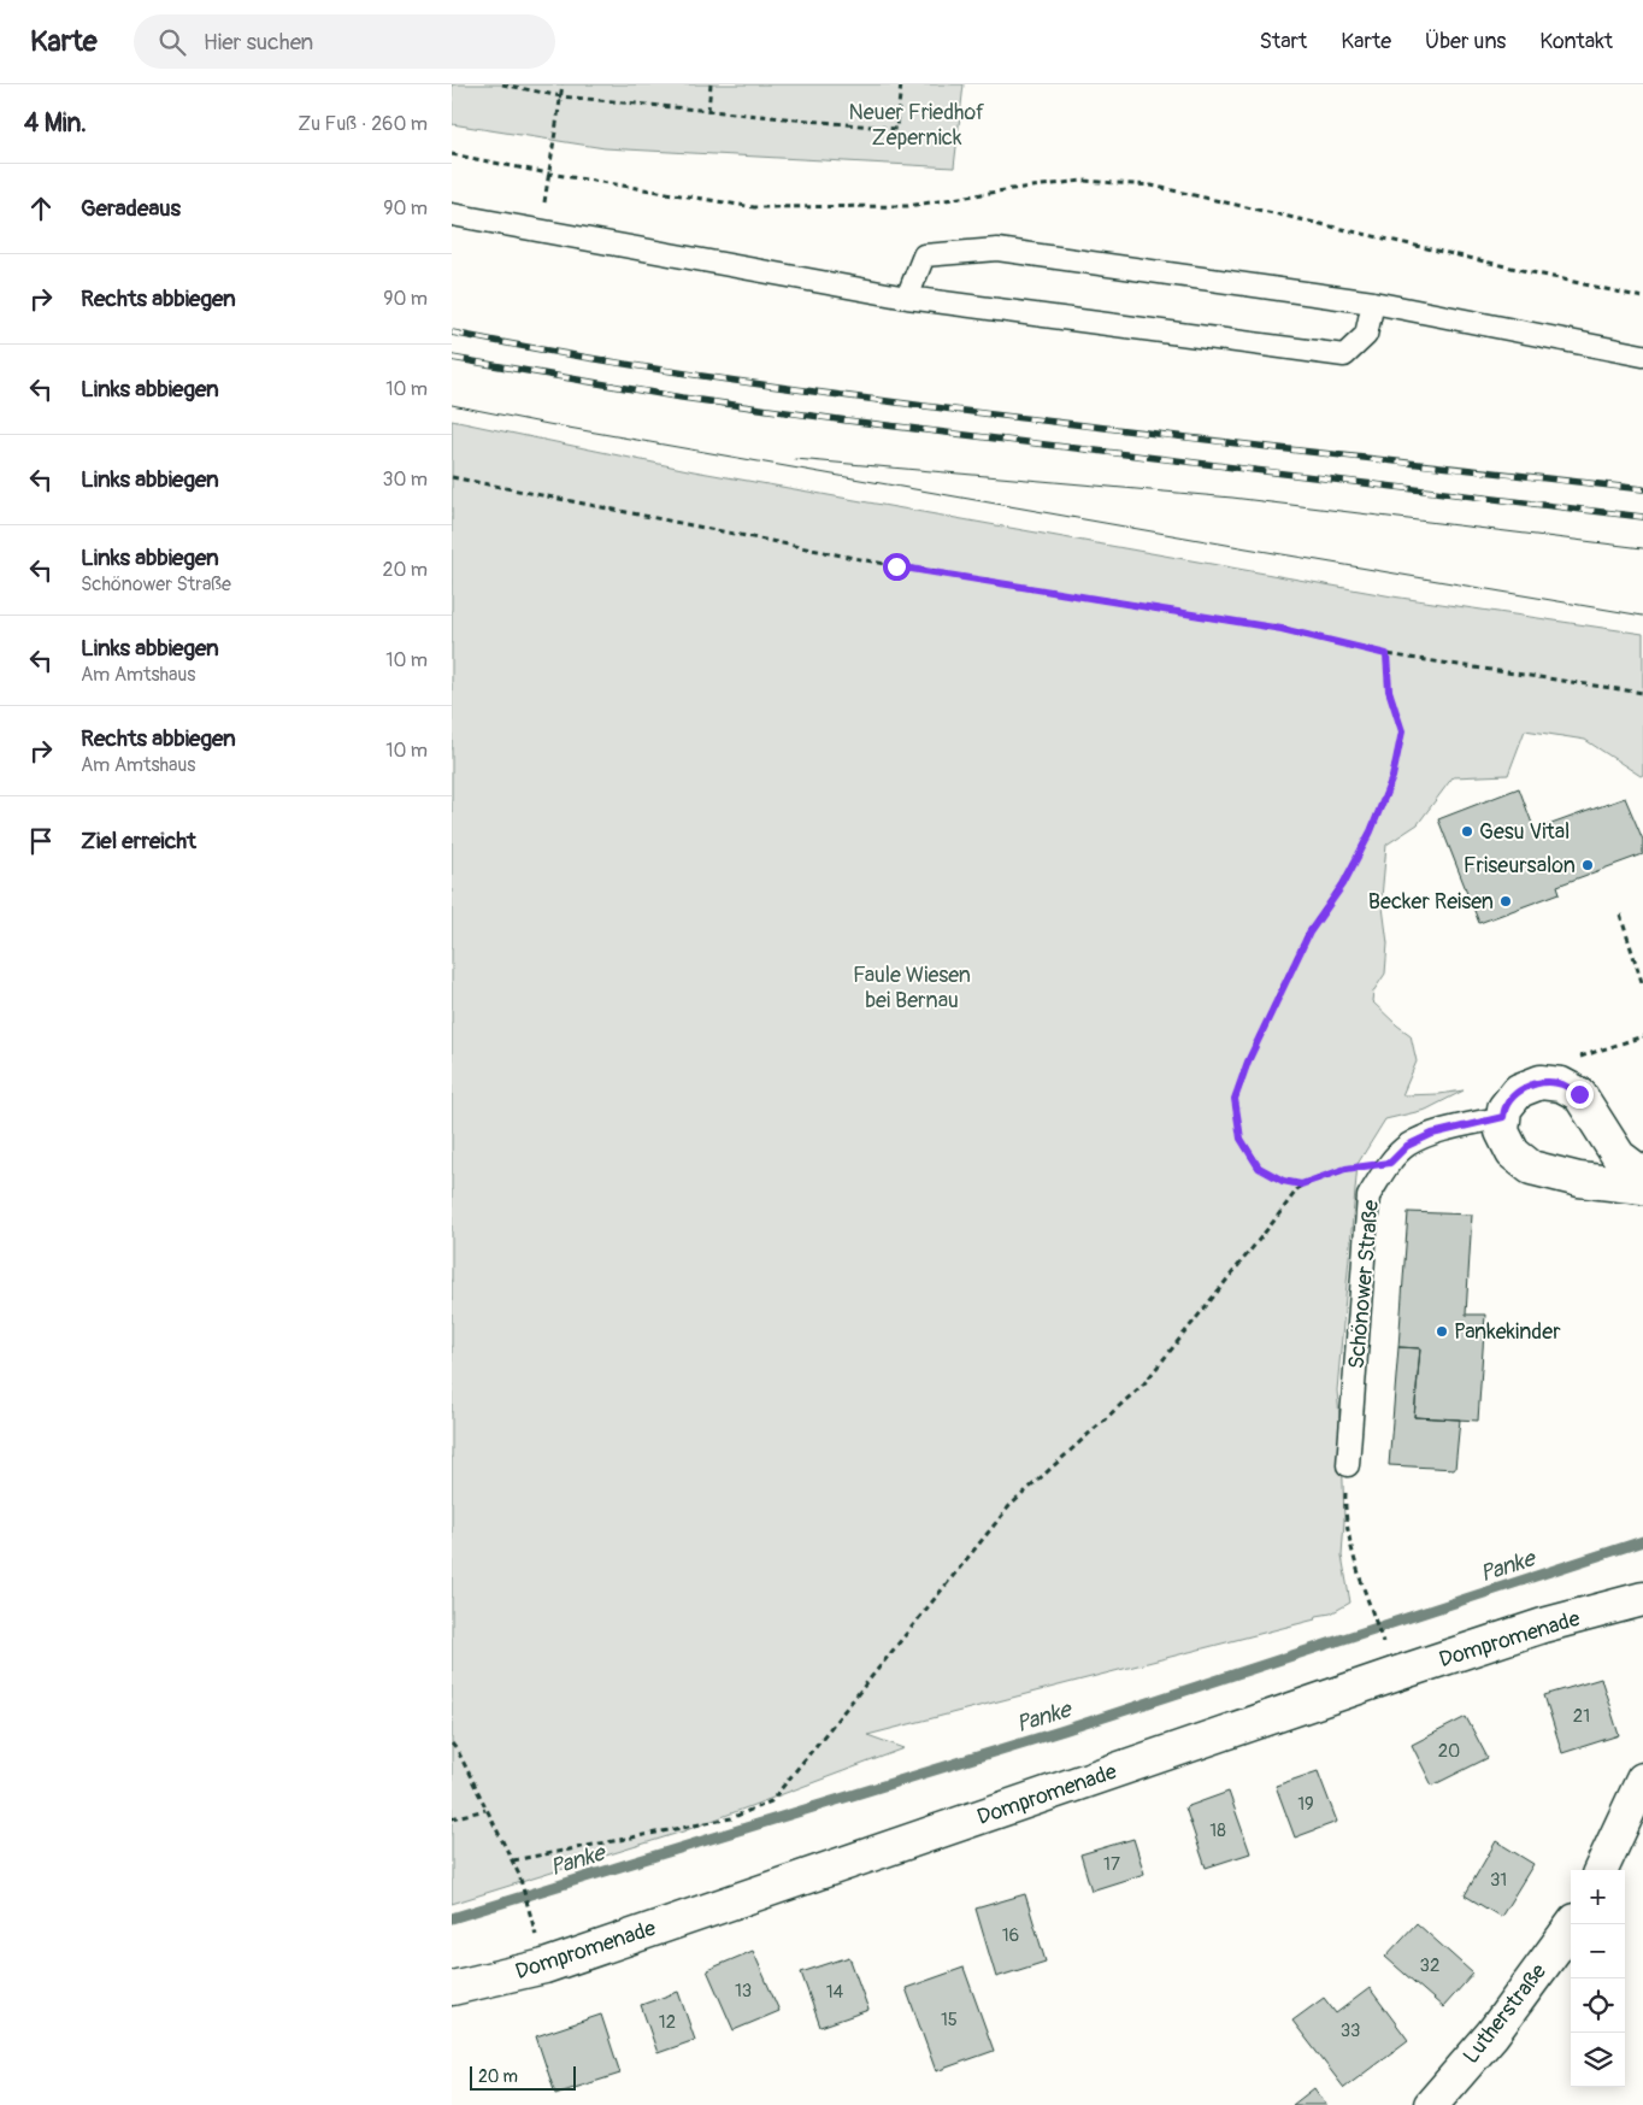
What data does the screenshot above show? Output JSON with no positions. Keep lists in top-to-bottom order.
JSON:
{
  "streets": {
    "street": ["Dompromenade", "Lutherstraße"],
    "lane": ["Schönower Straße"]
  },
  "water": ["Panke"],
  "parks": ["Neuer Friedhof Zepernick", "Faule Wiesen bei Bernau"],
  "places": [
    "Gesu Vital",
    "Friseursalon",
    "Becker Reisen",
    "Pankekinder"
  ],
  "house_numbers": [
    "21",
    "20",
    "19",
    "18",
    "17",
    "31",
    "16",
    "32",
    "13",
    "14",
    "15",
    "12",
    "33"
  ],
  "scale_bar": "20 m",
  "page": {
    "header": "Karte",
    "search": "Hier suchen",
    "nav": [
      "Start",
      "Karte",
      "Über uns",
      "Kontakt"
    ],
    "heading": ["4 Min.", "Zu Fuß · 260 m"],
    "list": [
      ["Geradeaus", "90 m"],
      ["Rechts abbiegen", "90 m"],
      ["Links abbiegen", "10 m"],
      ["Links abbiegen", "30 m"],
      ["Links abbiegen", "Schönower Straße", "20 m"],
      ["Links abbiegen", "Am Amtshaus", "10 m"],
      ["Rechts abbiegen", "Am Amtshaus", "10 m"],
      "Ziel erreicht"
    ],
    "map_buttons": ["+", "−"],
    "scale": "20 m"
  }
}
